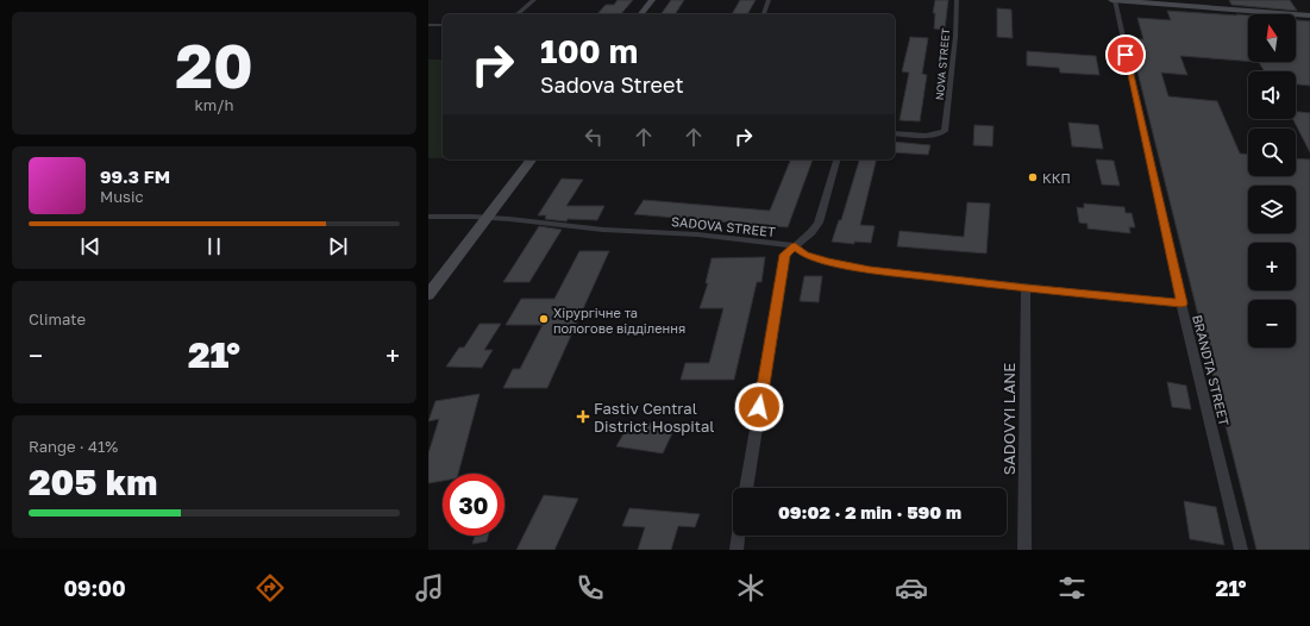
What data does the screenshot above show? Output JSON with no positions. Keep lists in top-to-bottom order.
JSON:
{
  "streets": {
    "street": [
      "NOVA STREET",
      "SADOVA STREET",
      "BRANDTA STREET",
      "SADOVYI LANE"
    ]
  },
  "crossings": [
    ["SADOVA STREET", "BRANDTA STREET"],
    ["SADOVA STREET", "SADOVYI LANE"]
  ],
  "places": {
    "other": ["ККП", "Хірургічне та пологове відділення"],
    "health": ["Fastiv Central District Hospital"]
  },
  "north": "top",
  "page": {
    "tile": [
      ["20", "km/h"],
      "Climate",
      ["Range · 41%", "205 km"]
    ],
    "map_buttons": ["+", "−"],
    "turn": ["100 m", "Sadova Street"],
    "song": ["99.3 FM", "Music"],
    "heat": ["−", "21°", "+"],
    "limit": "30",
    "trip": "09:02 · 2 min · 590 m",
    "tabs": ["09:00", "21°"]
  }
}
